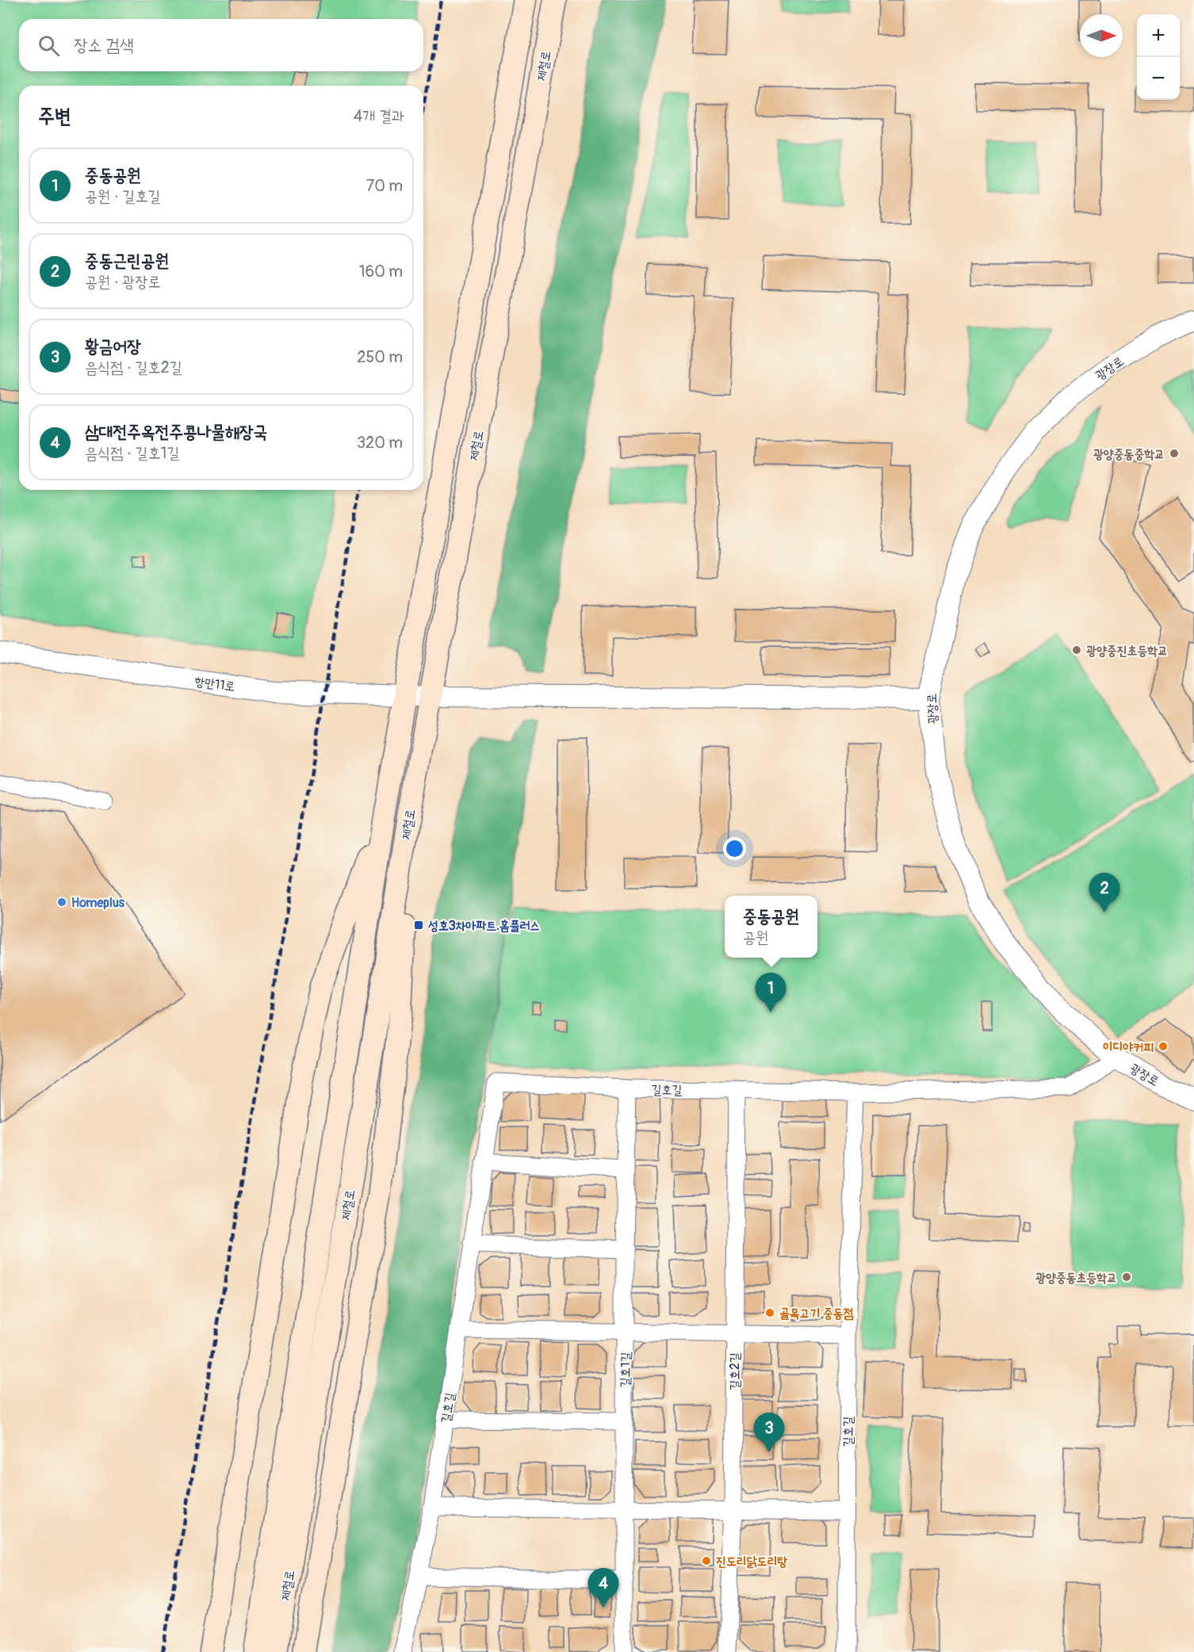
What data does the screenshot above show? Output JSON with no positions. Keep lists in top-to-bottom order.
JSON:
{
  "streets": {
    "main road": ["제철로"],
    "street": [
      "광장로",
      "항만11로",
      "길호길",
      "길호1길",
      "길호2길"
    ]
  },
  "crossings": [
    ["제철로", "항만11로"],
    ["광장로", "항만11로"],
    ["길호길", "길호1길"],
    ["길호길", "길호2길"]
  ],
  "places": {
    "other": [
      "광양중동중학교",
      "광양중진초등학교",
      "Homeplus",
      "이디야커피",
      "광양중동초등학교",
      "골목고기 중동점",
      "진도리닭도리탕"
    ],
    "transit": ["성호3차아파트.홈플러스"]
  },
  "north": "right",
  "page": {
    "map_buttons": ["+", "−"],
    "search": "장소 검색",
    "heading": ["주변", "4개 결과"],
    "list": [
      {
        "mark": "1",
        "name": "중동공원",
        "note": "공원 · 길호길",
        "value": "70 m"
      },
      {
        "mark": "2",
        "name": "중동근린공원",
        "note": "공원 · 광장로",
        "value": "160 m"
      },
      {
        "mark": "3",
        "name": "황금어장",
        "note": "음식점 · 길호2길",
        "value": "250 m"
      },
      {
        "mark": "4",
        "name": "삼대전주옥전주콩나물해장국",
        "note": "음식점 · 길호1길",
        "value": "320 m"
      }
    ],
    "pins": [
      "2",
      "1",
      "3",
      "4"
    ],
    "popup": ["중동공원", "공원"]
  }
}
